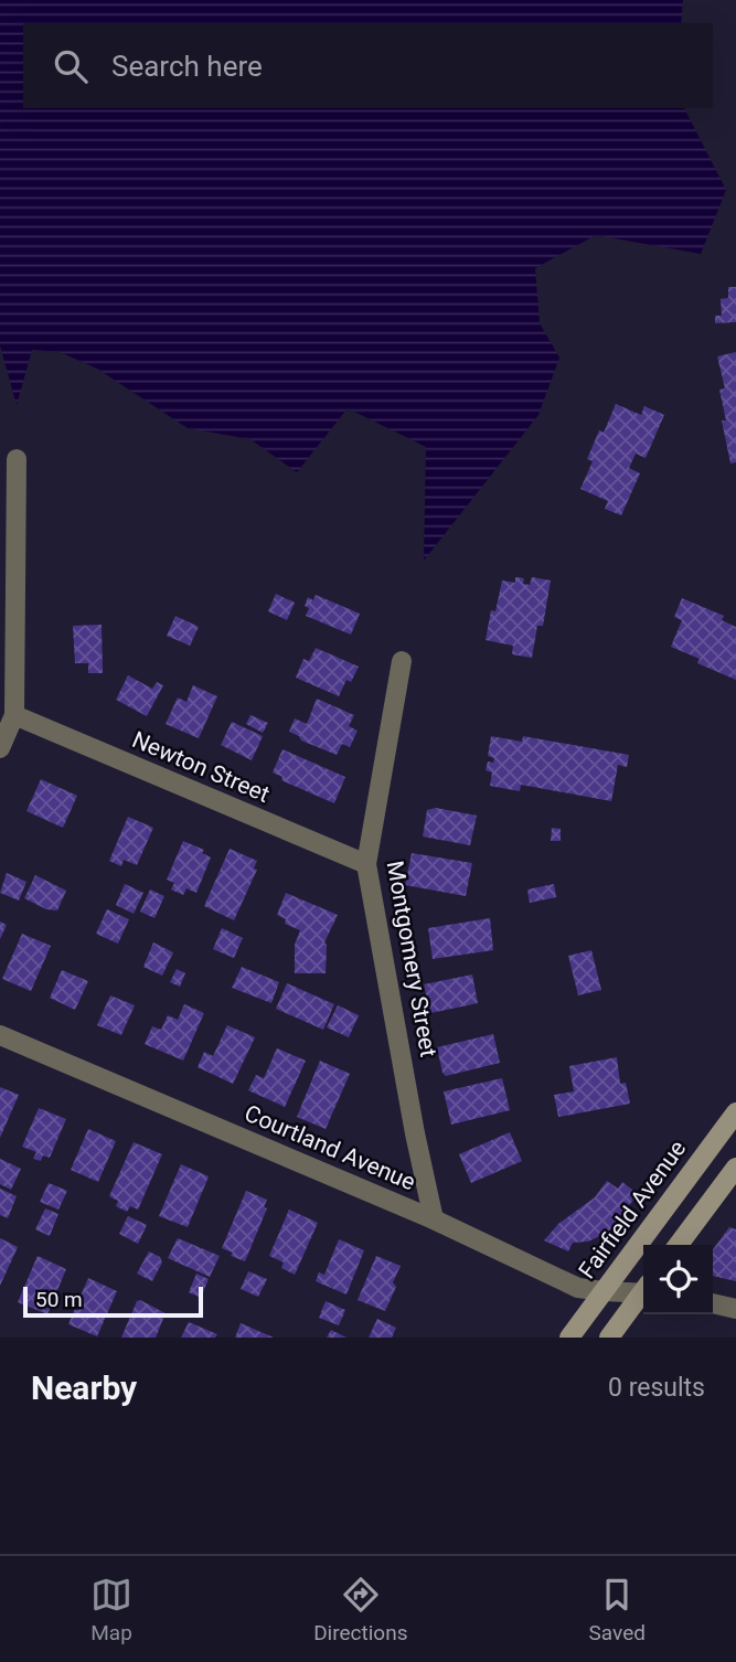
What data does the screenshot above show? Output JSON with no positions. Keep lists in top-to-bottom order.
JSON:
{
  "streets": {
    "main road": ["Fairfield Avenue"],
    "street": ["Newton Street", "Montgomery Street", "Courtland Avenue"]
  },
  "crossings": [
    ["Newton Street", "Montgomery Street"],
    ["Montgomery Street", "Courtland Avenue"],
    ["Courtland Avenue", "Fairfield Avenue"]
  ],
  "scale_bar": "50 m",
  "page": {
    "search": "Search here",
    "scale": "50 m",
    "heading": ["Nearby", "0 results"],
    "nav": ["Map", "Directions", "Saved"]
  }
}
